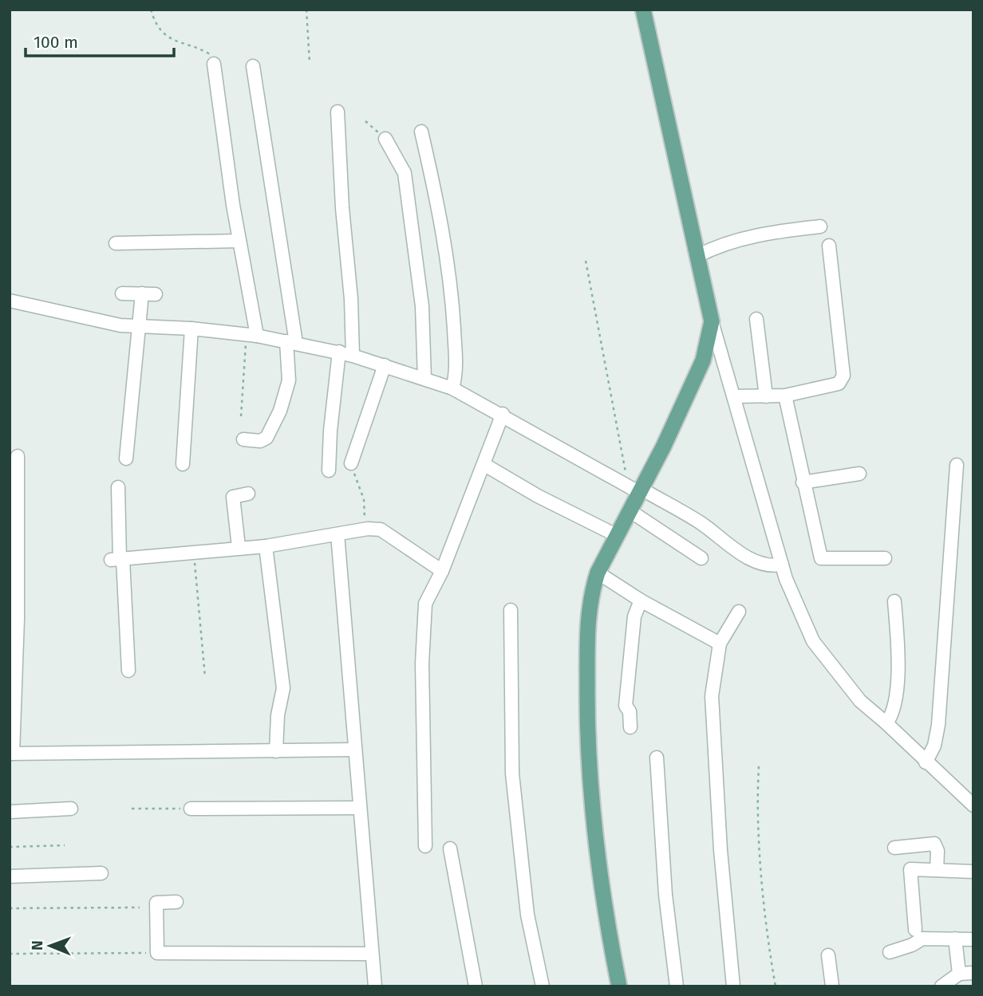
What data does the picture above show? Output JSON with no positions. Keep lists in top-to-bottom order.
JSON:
{
  "scale_bar": "100 m",
  "north": "left"
}
